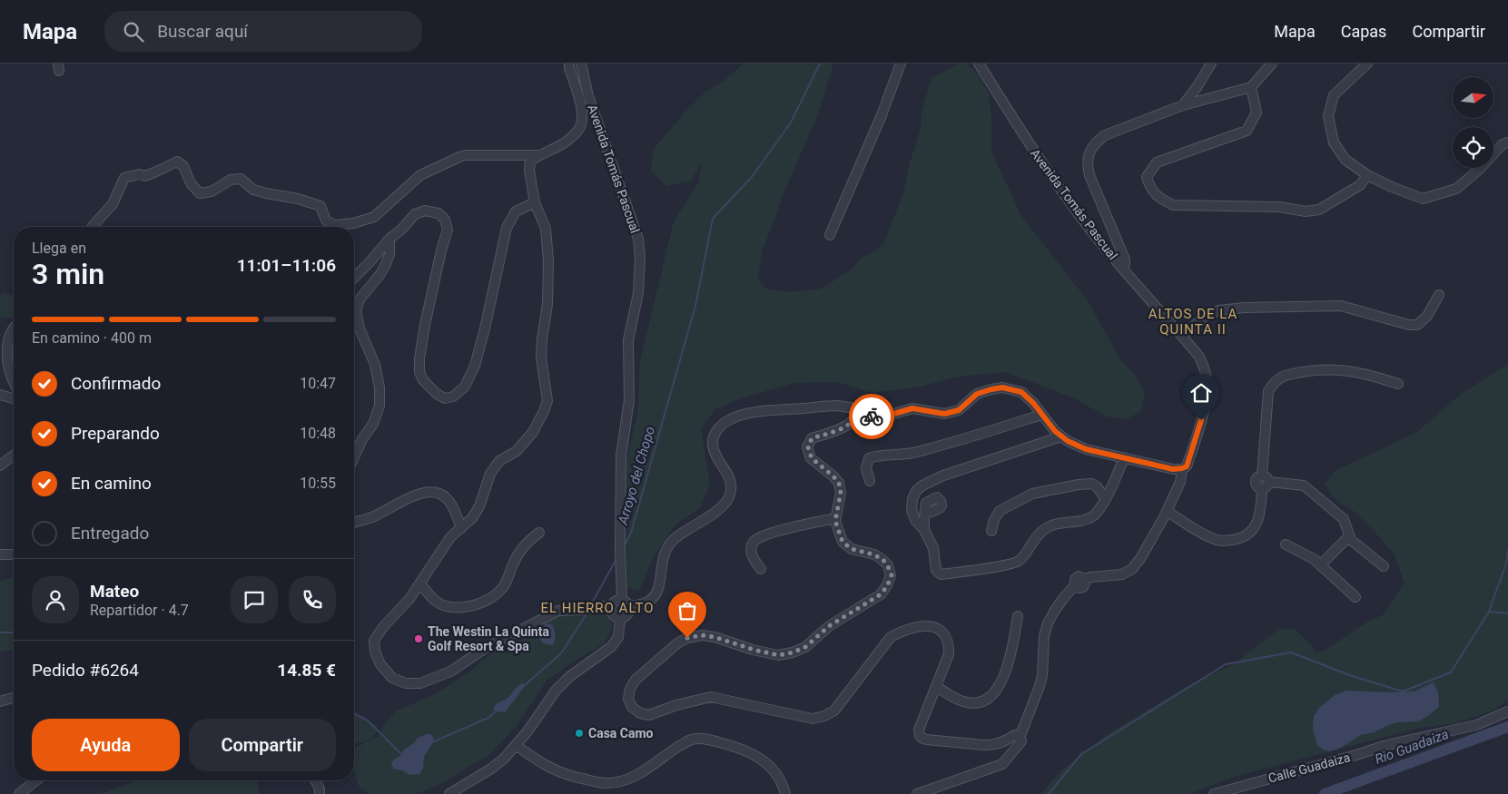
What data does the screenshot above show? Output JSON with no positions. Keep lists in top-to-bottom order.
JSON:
{
  "streets": {
    "street": ["Avenida Tomás Pascual", "Calle Guadaiza"]
  },
  "districts": ["ALTOS DE LA QUINTA II", "EL HIERRO ALTO"],
  "water": ["Arroyo del Chopo", "Rio Guadaiza"],
  "places": ["The Westin La Quinta Golf Resort & Spa", "Casa Camo"],
  "north": "right",
  "page": {
    "header": "Mapa",
    "search": "Buscar aquí",
    "nav": ["Mapa", "Capas", "Compartir"],
    "heading": ["3 min", "Llega en", "11:01–11:06"],
    "panel": [
      "Mateo",
      "Repartidor · 4.7",
      "Pedido #6264",
      "14.85 €"
    ],
    "bar": "En camino · 400 m",
    "list": [
      ["Confirmado", "10:47"],
      ["Preparando", "10:48"],
      ["En camino", "10:55"],
      "Entregado"
    ],
    "buttons": ["Ayuda", "Compartir"]
  }
}
